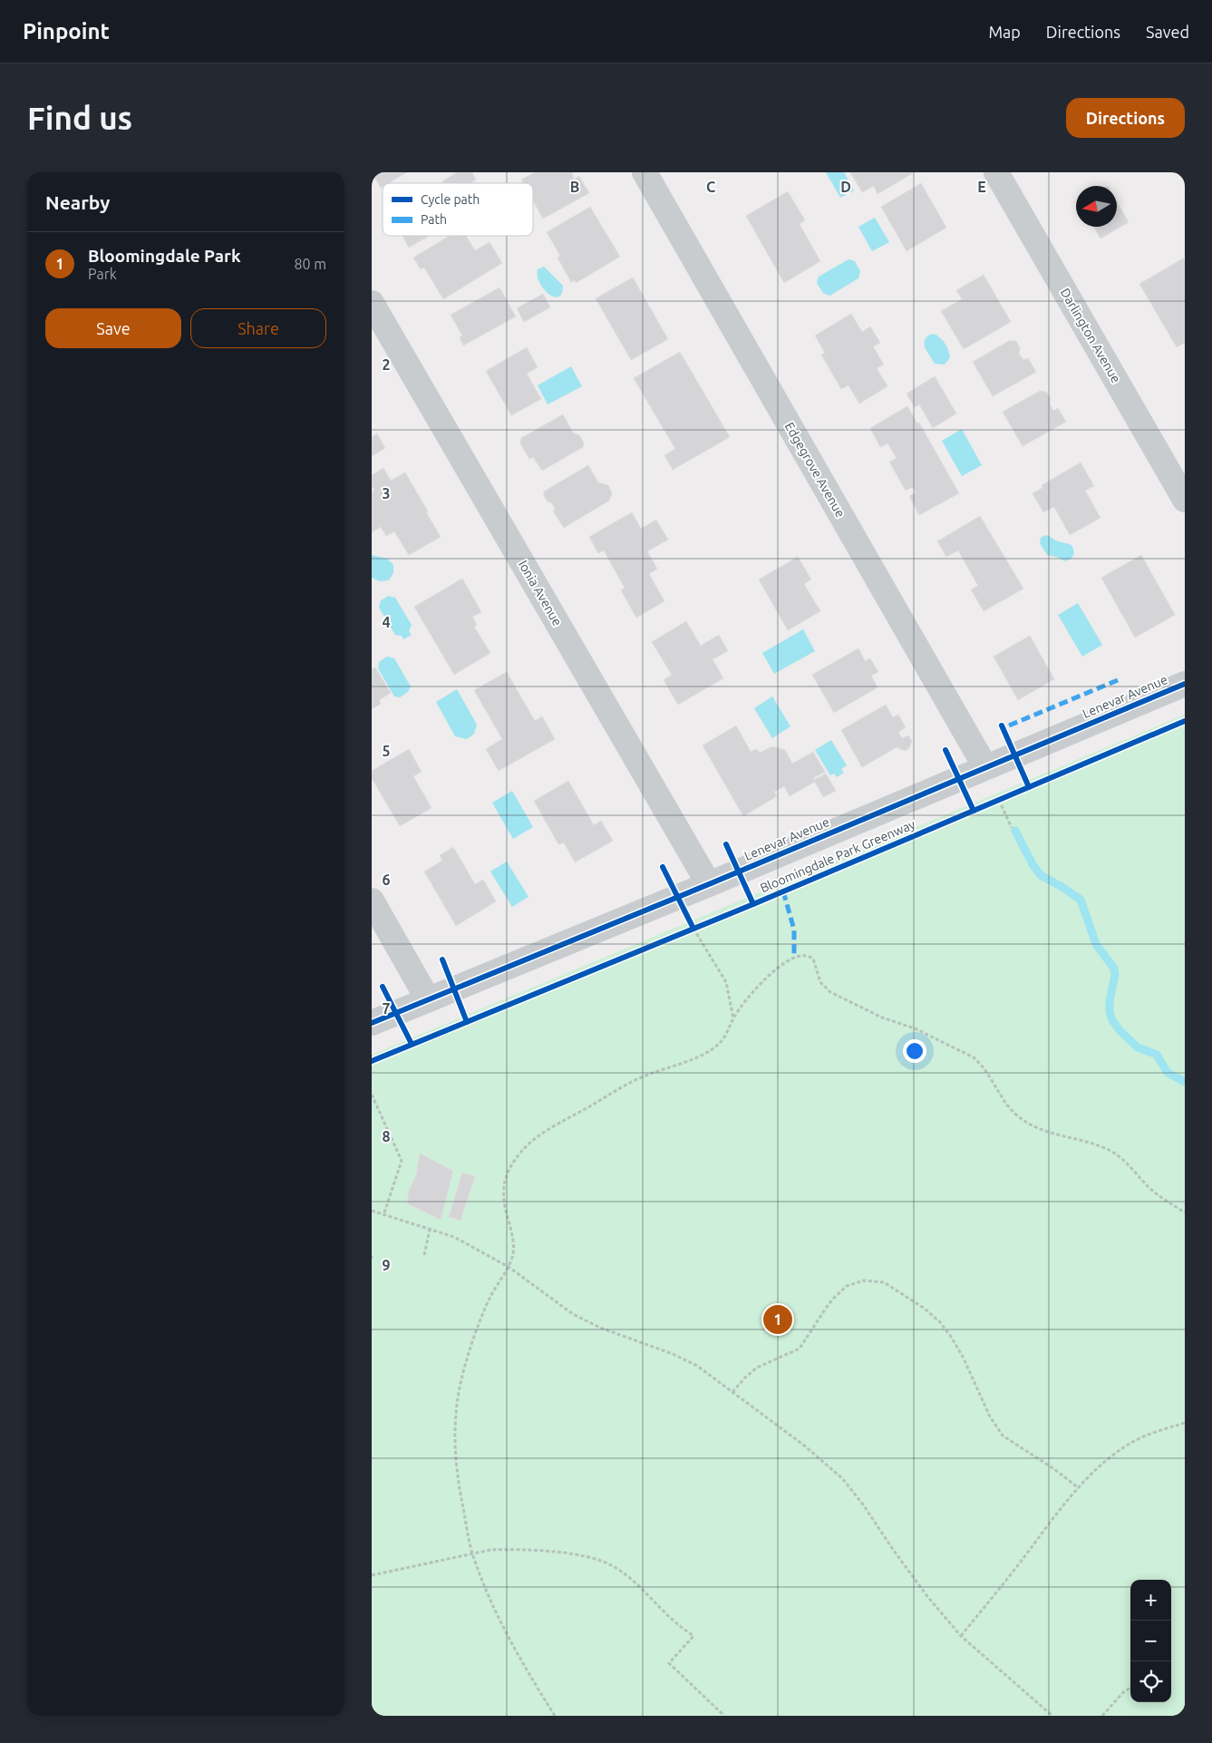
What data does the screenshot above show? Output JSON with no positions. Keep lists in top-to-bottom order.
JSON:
{
  "streets": {
    "street": [
      "Darlington Avenue",
      "Edgegrove Avenue",
      "Ionia Avenue",
      "Lenevar Avenue"
    ],
    "cycle path": ["Bloomingdale Park Greenway"]
  },
  "crossings": [
    ["Edgegrove Avenue", "Lenevar Avenue"],
    ["Ionia Avenue", "Lenevar Avenue"]
  ],
  "legend": ["Cycle path", "Path"],
  "north": "left",
  "page": {
    "header": "Pinpoint",
    "nav": ["Map", "Directions", "Saved"],
    "buttons": [
      "Directions",
      ["Save", "Share"]
    ],
    "title": "Find us",
    "heading": "Nearby",
    "list": [
      {
        "mark": "1",
        "name": "Bloomingdale Park",
        "note": "Park",
        "value": "80 m"
      }
    ],
    "pins": "1",
    "map_buttons": ["+", "−"]
  },
  "grid": {
    "columns": [
      "B",
      "C",
      "D",
      "E"
    ],
    "rows": [
      "2",
      "3",
      "4",
      "5",
      "6",
      "7",
      "8",
      "9"
    ]
  }
}
